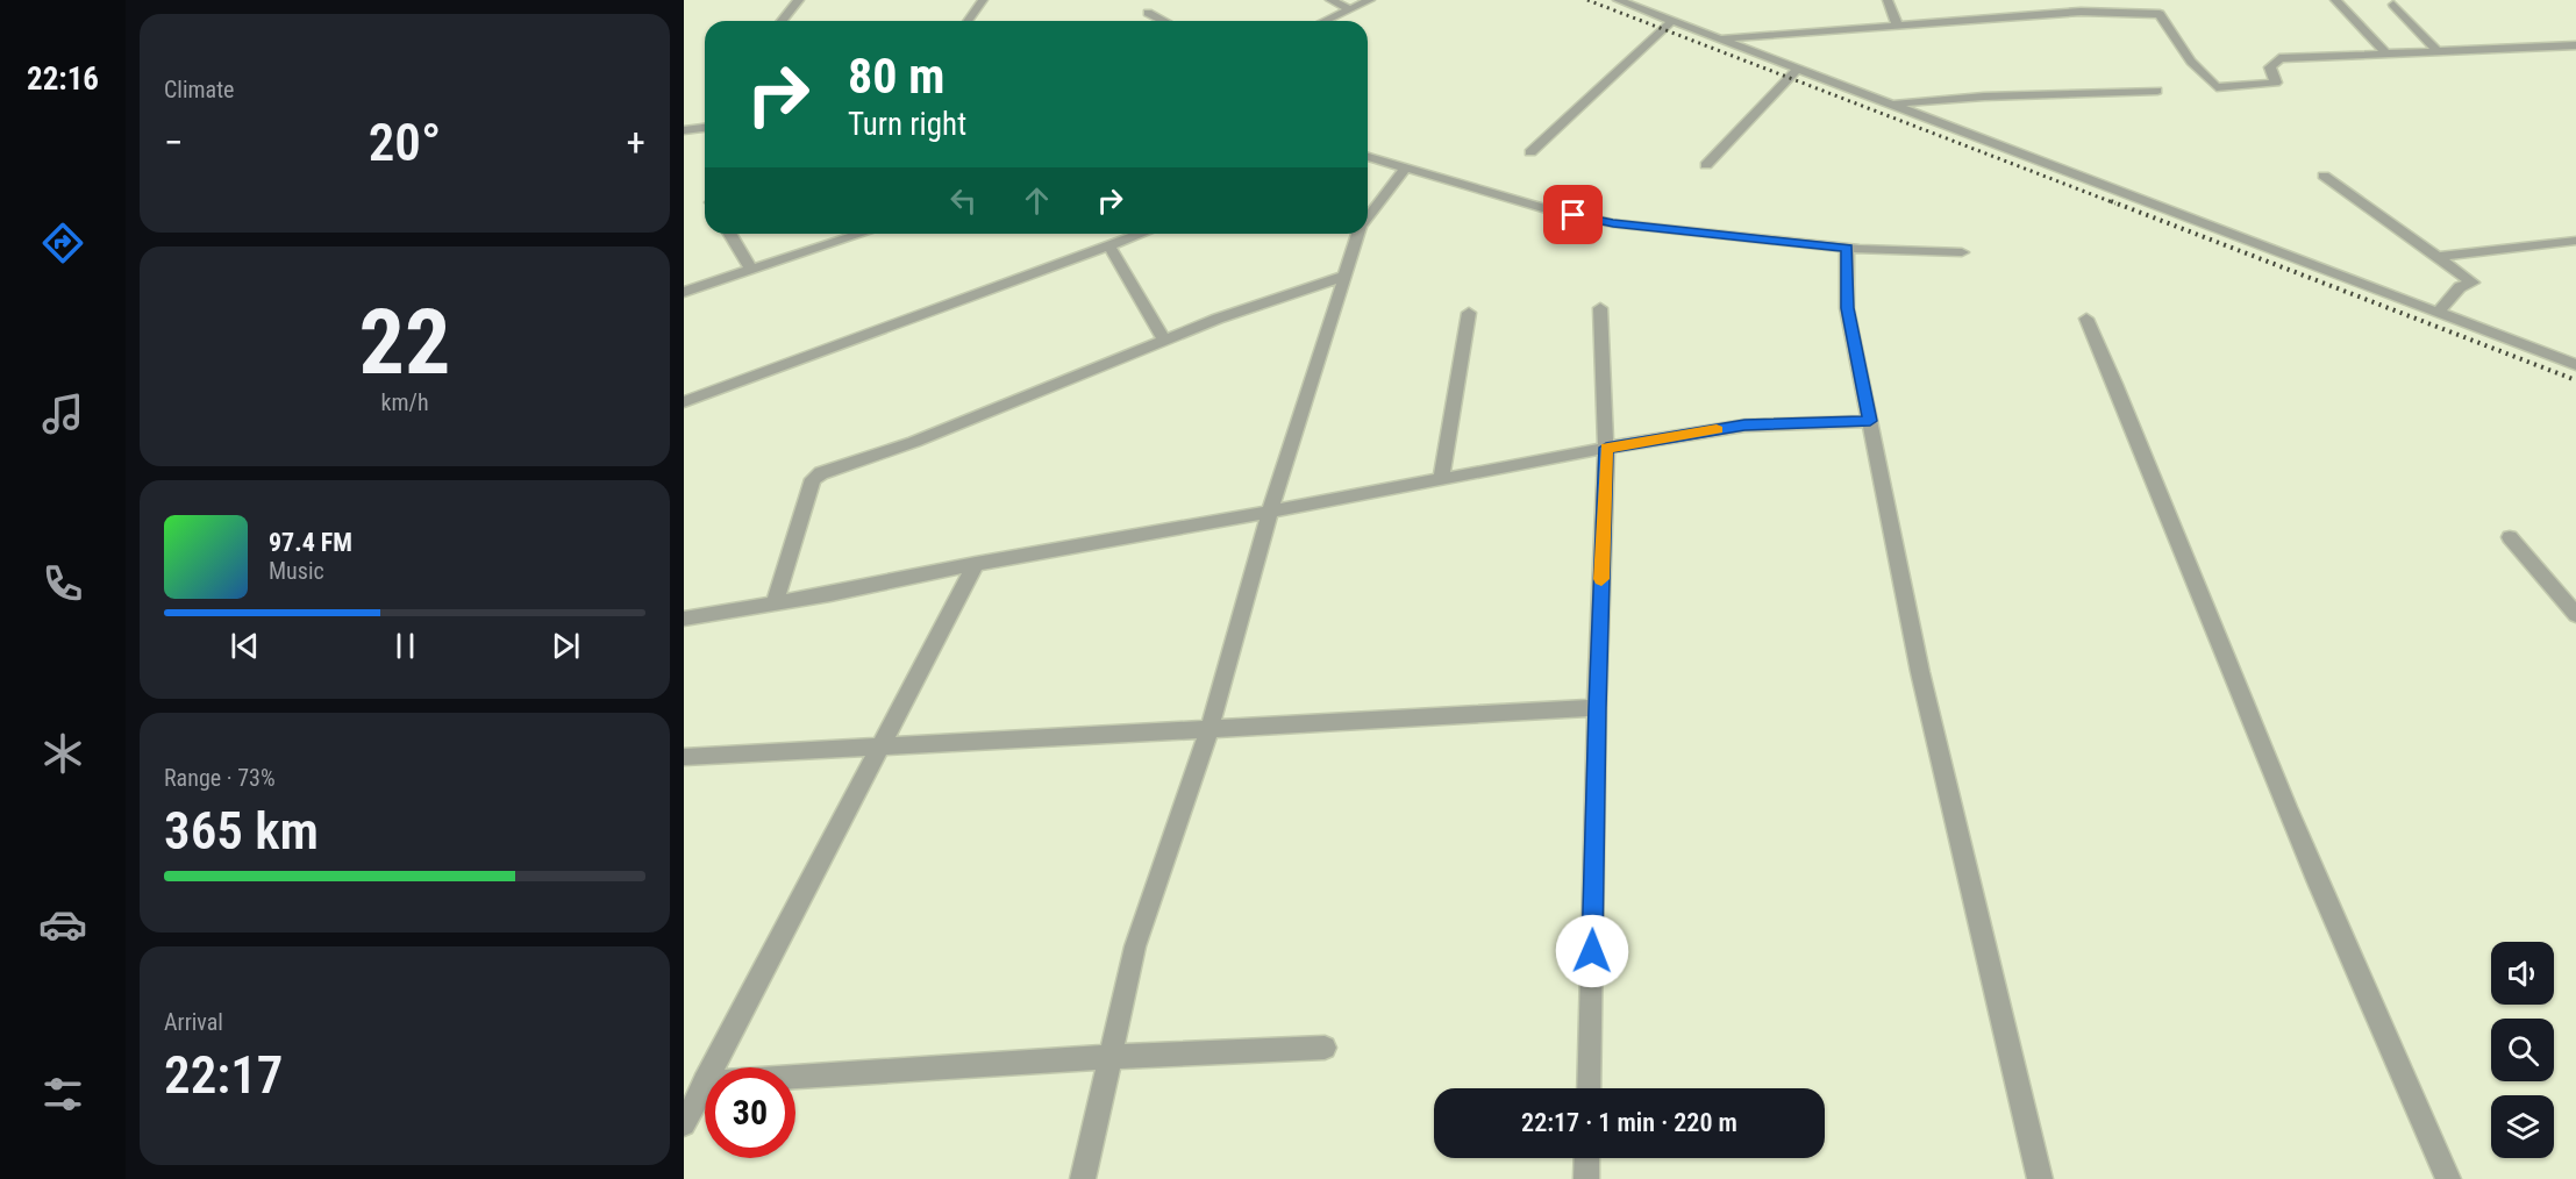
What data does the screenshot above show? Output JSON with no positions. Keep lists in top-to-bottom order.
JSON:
{
  "page": {
    "tabs": "22:16",
    "tile": [
      "Climate",
      ["22", "km/h"],
      ["Range · 73%", "365 km"],
      ["Arrival", "22:17"]
    ],
    "turn": ["80 m", "Turn right"],
    "heat": ["−", "20°", "+"],
    "song": ["97.4 FM", "Music"],
    "limit": "30",
    "trip": "22:17 · 1 min · 220 m"
  }
}
